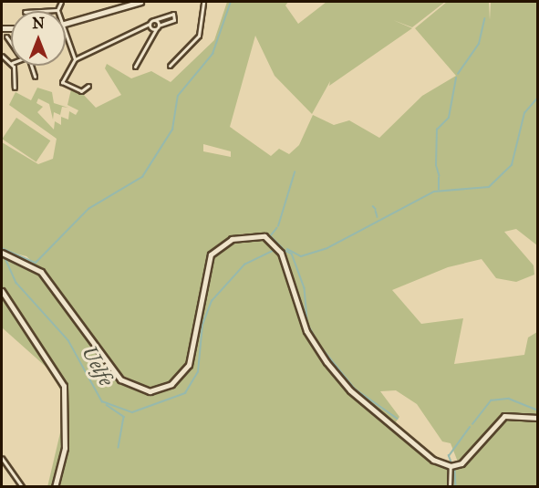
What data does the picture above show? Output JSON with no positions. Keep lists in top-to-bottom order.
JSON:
{
  "water": ["Uelfe"],
  "north": "top"
}
